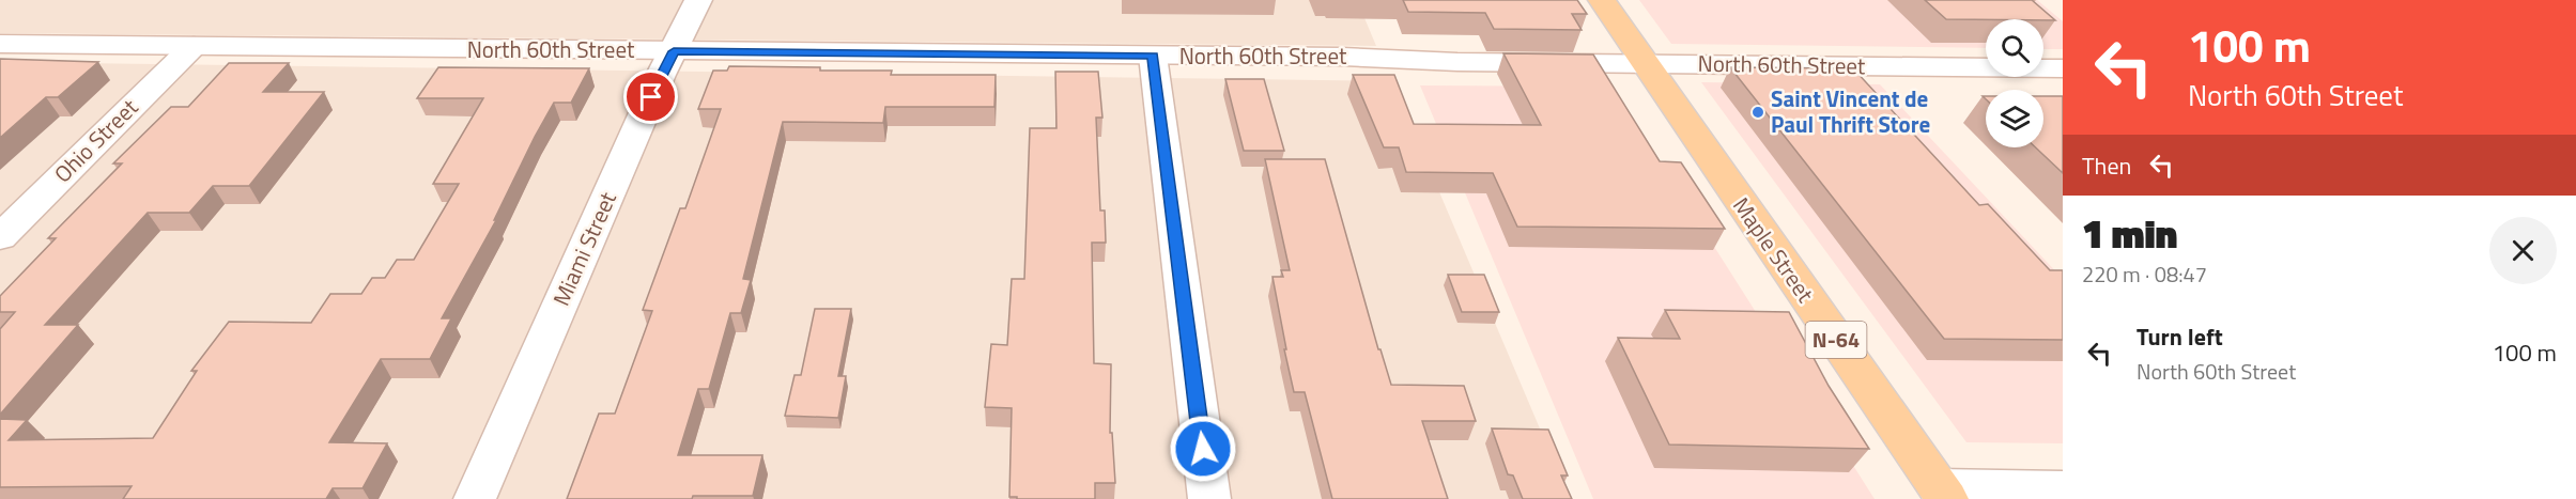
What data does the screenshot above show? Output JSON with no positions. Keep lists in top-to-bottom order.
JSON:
{
  "streets": {
    "main road": ["Maple Street", "N-64"],
    "street": ["North 60th Street", "Ohio Street", "Miami Street"]
  },
  "crossings": [
    ["North 60th Street", "Ohio Street"],
    ["North 60th Street", "Miami Street"],
    ["North 60th Street", "Maple Street"]
  ],
  "places": ["Saint Vincent de Paul Thrift Store"],
  "page": {
    "turn": ["100 m", "North 60th Street"],
    "then": "Then",
    "heading": ["1 min", "220 m · 08:47"],
    "list": [
      {
        "name": "Turn left",
        "note": "North 60th Street",
        "value": "100 m"
      }
    ]
  }
}
